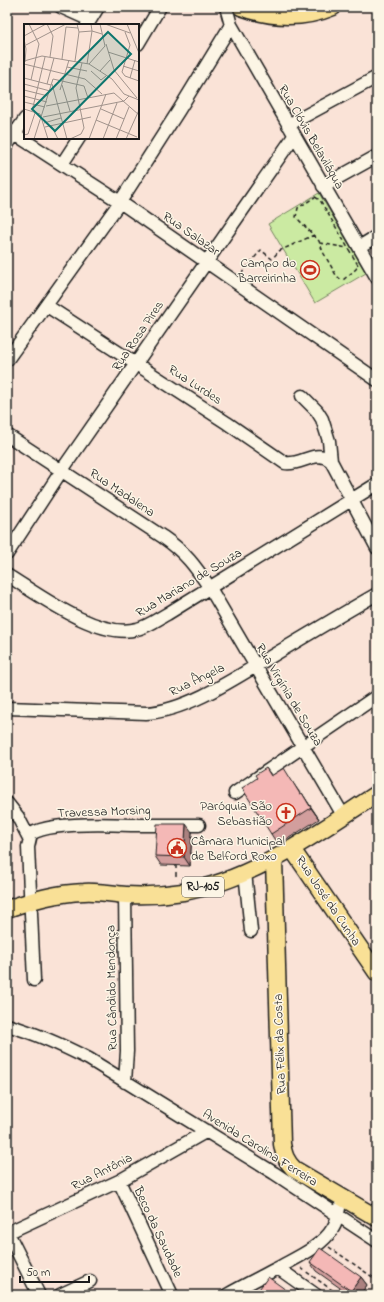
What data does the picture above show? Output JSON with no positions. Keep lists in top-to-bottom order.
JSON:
{
  "streets": {
    "main road": ["RJ-105", "Rua José da Cunha", "Rua Félix da Costa"],
    "street": [
      "Rua Clóvis Belaviláqua",
      "Rua Salazar",
      "Rua Rosa Pires",
      "Rua Lurdes",
      "Rua Madalena",
      "Rua Mariano de Souza",
      "Rua Ângela",
      "Rua Virgínia de Souza",
      "Travessa Morsing",
      "Rua Cândido Mendonça",
      "Avenida Carolina Ferreira",
      "Rua Antônia",
      "Beco da Saudade"
    ]
  },
  "crossings": [
    ["Rua Clóvis Belaviláqua", "Rua Rosa Pires"],
    ["Rua Salazar", "Rua Rosa Pires"],
    ["Rua Rosa Pires", "Rua Lurdes"],
    ["Rua Rosa Pires", "Rua Madalena"],
    ["Rua Madalena", "Rua Mariano de Souza"],
    ["Rua Madalena", "Rua Virgínia de Souza"],
    ["Rua Mariano de Souza", "Rua Virgínia de Souza"],
    ["Rua Ângela", "Rua Virgínia de Souza"],
    ["Rua Virgínia de Souza", "RJ-105"],
    ["RJ-105", "Rua José da Cunha"],
    ["RJ-105", "Rua Cândido Mendonça"],
    ["RJ-105", "Rua Félix da Costa"],
    ["Rua Cândido Mendonça", "Avenida Carolina Ferreira"],
    ["Avenida Carolina Ferreira", "Rua Antônia"],
    ["Rua Antônia", "Beco da Saudade"]
  ],
  "places": {
    "sports": ["Campo do Barreirinha"],
    "church": ["Paróquia São Sebastião"],
    "public building": ["Câmara Municipal de Belford Roxo"]
  },
  "scale_bar": "50 m"
}
